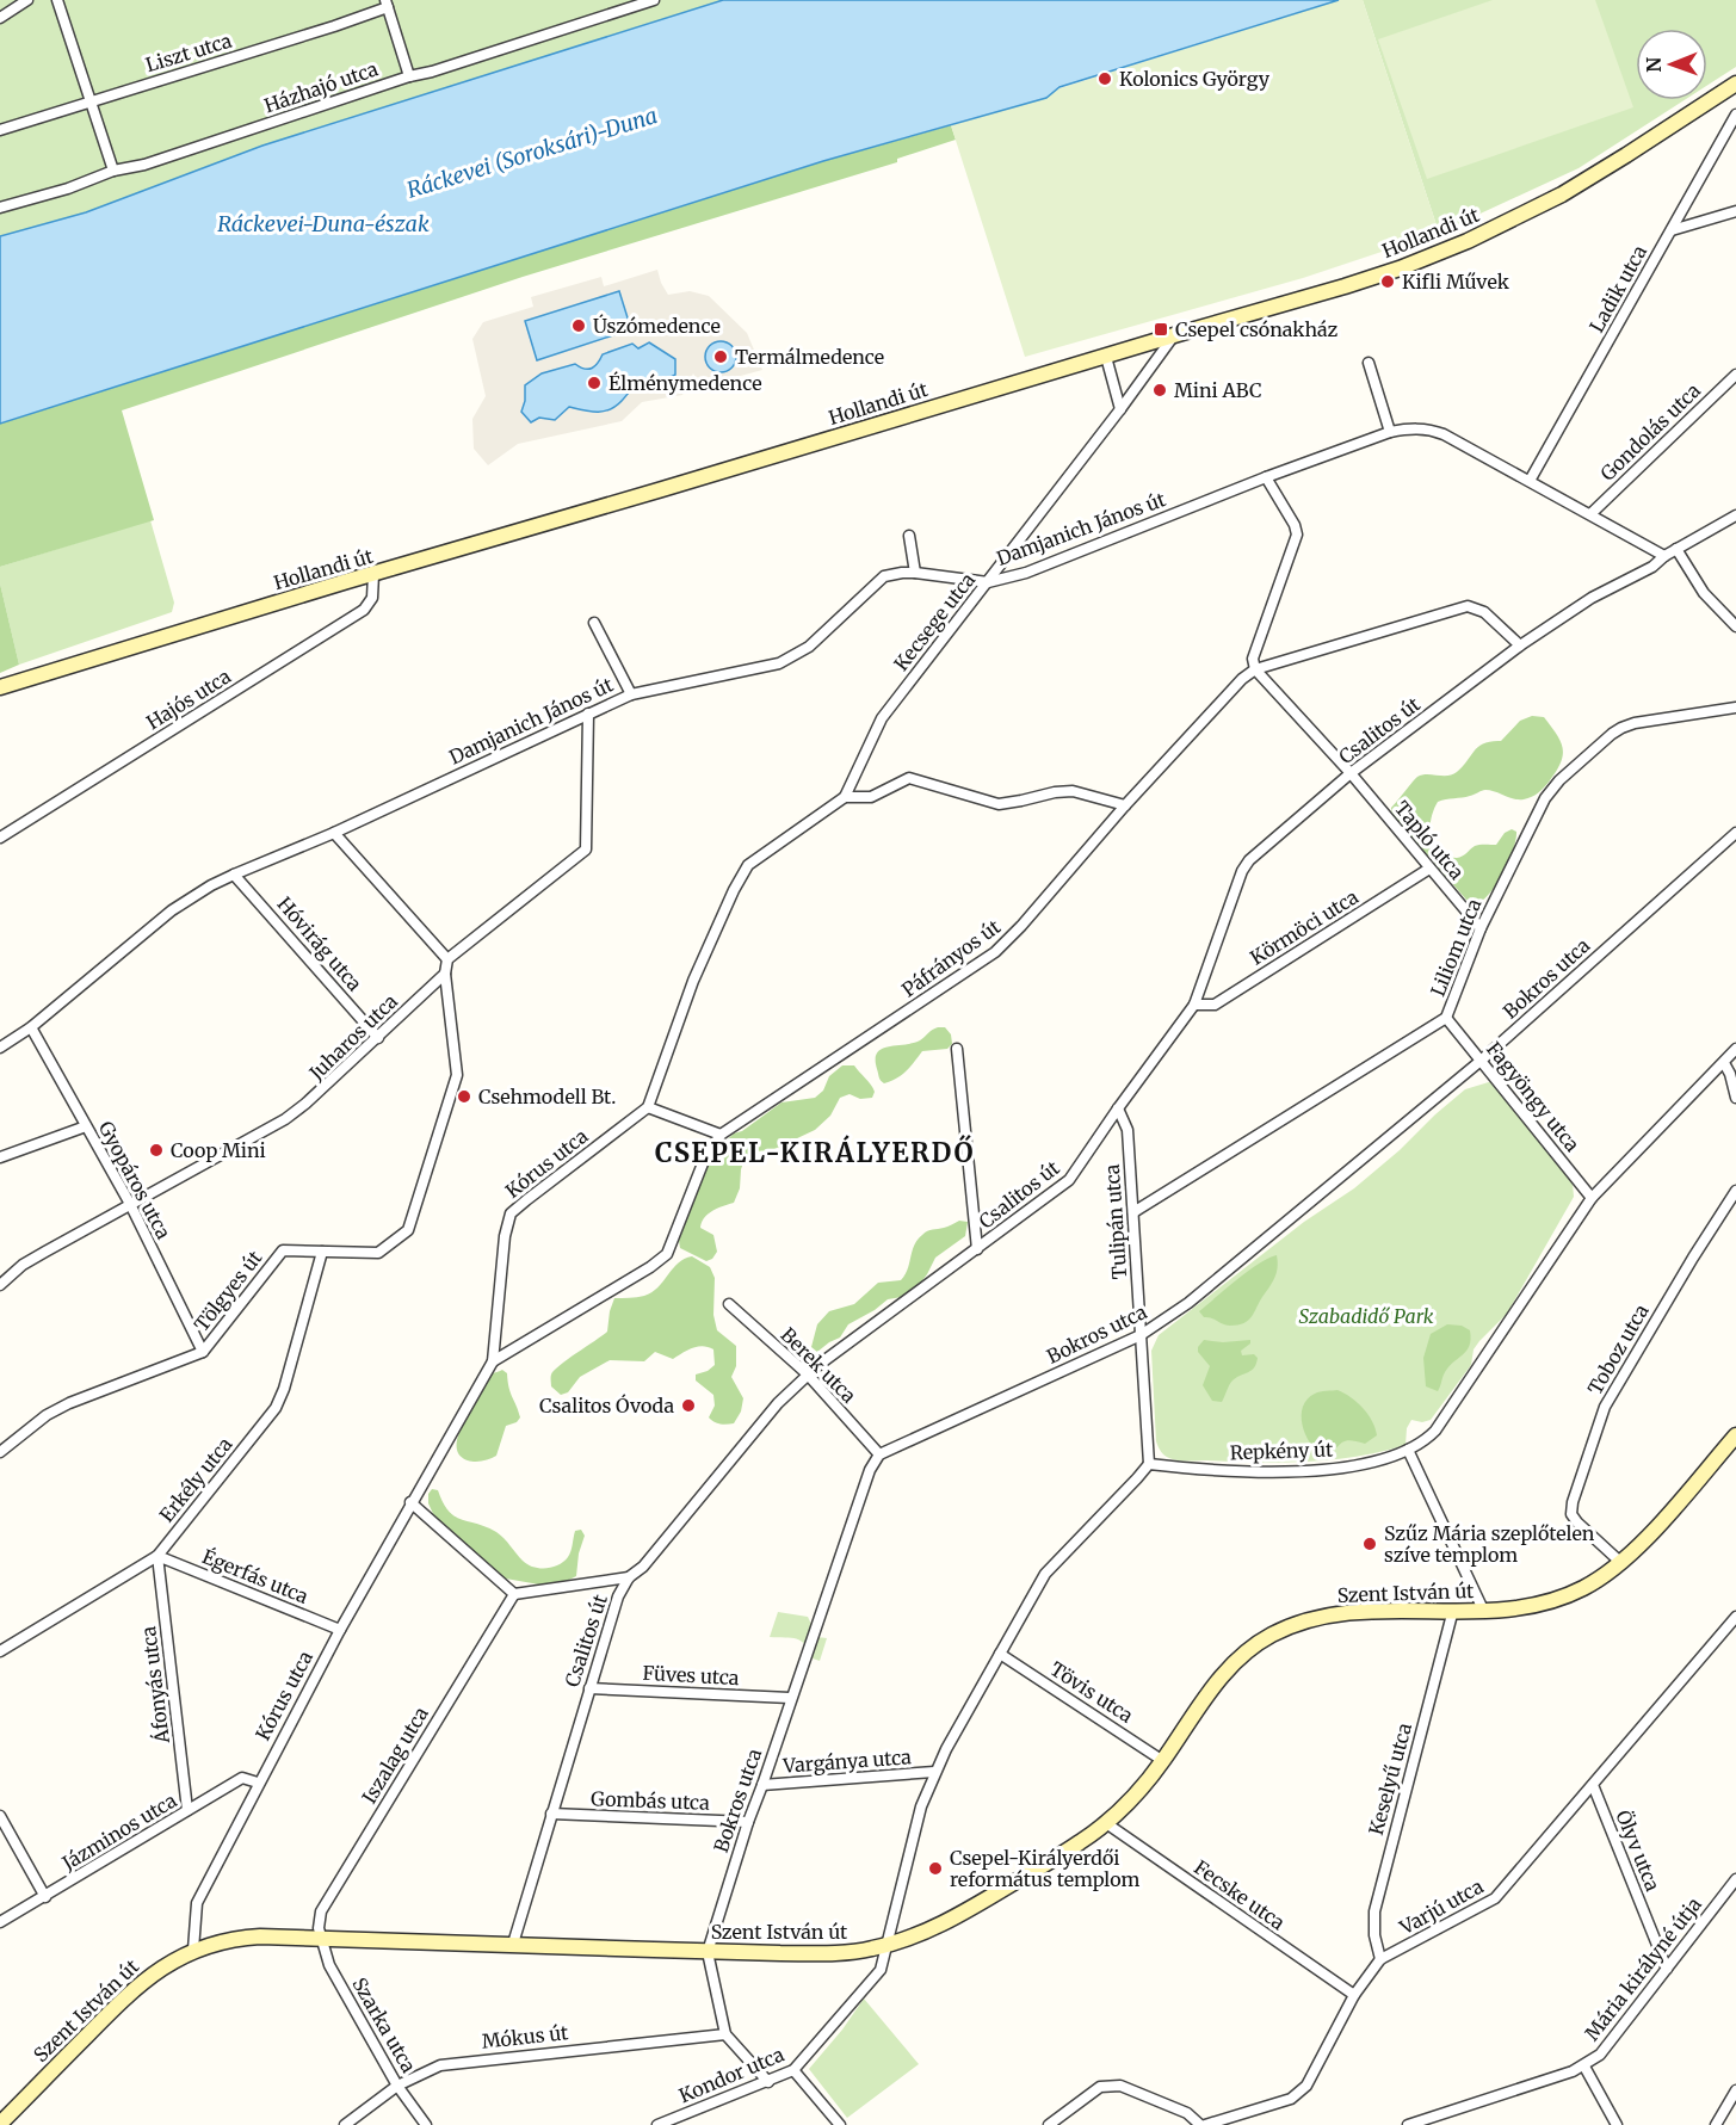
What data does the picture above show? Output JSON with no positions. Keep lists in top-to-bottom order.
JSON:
{
  "streets": {
    "street": [
      "Liszt utca",
      "Házhajó utca",
      "Hollandi út",
      "Ladik utca",
      "Gondolás utca",
      "Damjanich János út",
      "Kecsege utca",
      "Hajós utca",
      "Csalitos út",
      "Tapló utca",
      "Körmöci utca",
      "Hóvirág utca",
      "Liliom utca",
      "Páfrányos út",
      "Bokros utca",
      "Juharos utca",
      "Fagyöngy utca",
      "Kórus utca",
      "Gyopáros utca",
      "Tulipán utca",
      "Tölgyes út",
      "Toboz utca",
      "Berek utca",
      "Repkény út",
      "Erkély utca",
      "Égerfás utca",
      "Szent István út",
      "Füves utca",
      "Áfonyás utca",
      "Tövis utca",
      "Iszalag utca",
      "Vargánya utca",
      "Keselyű utca",
      "Gombás utca",
      "Jázminos utca",
      "Ölyv utca",
      "Fecske utca",
      "Varjú utca",
      "Mária királyné útja",
      "Szarka utca",
      "Mókus út",
      "Kondor utca"
    ]
  },
  "crossings": [
    ["Hollandi út", "Kecsege utca"],
    ["Hollandi út", "Hajós utca"],
    ["Ladik utca", "Damjanich János út"],
    ["Gondolás utca", "Damjanich János út"],
    ["Damjanich János út", "Kecsege utca"],
    ["Damjanich János út", "Csalitos út"],
    ["Damjanich János út", "Hóvirág utca"],
    ["Damjanich János út", "Gyopáros utca"],
    ["Csalitos út", "Tapló utca"],
    ["Csalitos út", "Körmöci utca"],
    ["Csalitos út", "Páfrányos út"],
    ["Csalitos út", "Tulipán utca"],
    ["Csalitos út", "Berek utca"],
    ["Csalitos út", "Szent István út"],
    ["Csalitos út", "Füves utca"],
    ["Csalitos út", "Gombás utca"],
    ["Tapló utca", "Körmöci utca"],
    ["Tapló utca", "Liliom utca"],
    ["Tapló utca", "Páfrányos út"],
    ["Hóvirág utca", "Juharos utca"],
    ["Liliom utca", "Fagyöngy utca"],
    ["Liliom utca", "Tulipán utca"],
    ["Páfrányos út", "Kórus utca"],
    ["Bokros utca", "Fagyöngy utca"],
    ["Bokros utca", "Tulipán utca"],
    ["Bokros utca", "Berek utca"],
    ["Bokros utca", "Szent István út"],
    ["Bokros utca", "Füves utca"],
    ["Bokros utca", "Vargánya utca"],
    ["Bokros utca", "Gombás utca"],
    ["Juharos utca", "Gyopáros utca"],
    ["Juharos utca", "Tölgyes út"],
    ["Fagyöngy utca", "Repkény út"],
    ["Kórus utca", "Égerfás utca"],
    ["Kórus utca", "Szent István út"],
    ["Kórus utca", "Jázminos utca"],
    ["Gyopáros utca", "Tölgyes út"],
    ["Tulipán utca", "Repkény út"],
    ["Tölgyes út", "Erkély utca"],
    ["Toboz utca", "Szent István út"],
    ["Erkély utca", "Égerfás utca"],
    ["Erkély utca", "Áfonyás utca"],
    ["Égerfás utca", "Áfonyás utca"],
    ["Szent István út", "Tövis utca"],
    ["Szent István út", "Iszalag utca"],
    ["Szent István út", "Keselyű utca"],
    ["Szent István út", "Fecske utca"],
    ["Szent István út", "Szarka utca"],
    ["Szent István út", "Kondor utca"],
    ["Áfonyás utca", "Jázminos utca"],
    ["Iszalag utca", "Szarka utca"],
    ["Keselyű utca", "Varjú utca"],
    ["Ölyv utca", "Varjú utca"],
    ["Ölyv utca", "Mária királyné útja"],
    ["Fecske utca", "Varjú utca"],
    ["Szarka utca", "Mókus út"]
  ],
  "districts": ["CSEPEL-KIRÁLYERDŐ"],
  "water": ["Ráckevei (Soroksári)-Duna", "Ráckevei-Duna-észak"],
  "parks": ["Szabadidő Park"],
  "places": {
    "other": [
      "Kolonics György",
      "Kifli Művek",
      "Úszómedence",
      "Termálmedence",
      "Élménymedence",
      "Mini ABC",
      "Csehmodell Bt.",
      "Coop Mini",
      "Csalitos Óvoda",
      "Szűz Mária szeplőtelen szíve templom",
      "Csepel-Királyerdői református templom"
    ],
    "transit": ["Csepel csónakház"]
  },
  "north": "left"
}
